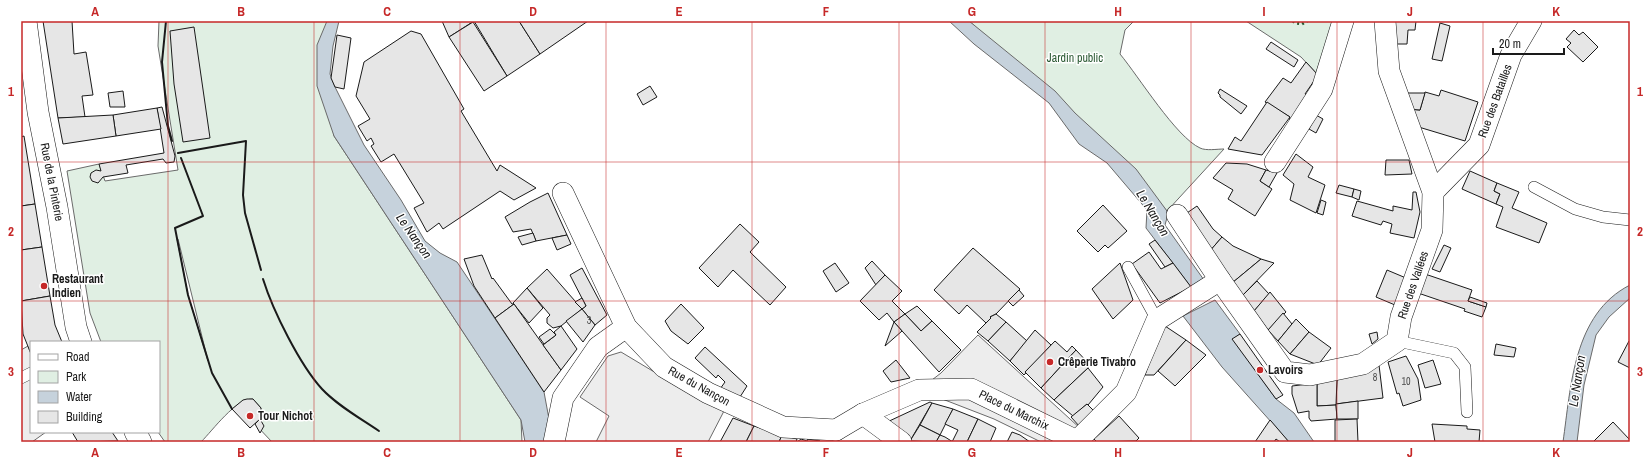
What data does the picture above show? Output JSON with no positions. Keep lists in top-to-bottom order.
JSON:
{
  "streets": {
    "street": [
      "Rue des Batailles",
      "Rue de la Pinterie",
      "Rue des Vallées",
      "Rue du Nançon",
      "Place du Marchix"
    ]
  },
  "crossings": [
    ["Rue des Batailles", "Rue des Vallées"],
    ["Rue du Nançon", "Place du Marchix"]
  ],
  "water": ["Le Nançon"],
  "parks": ["Jardin public"],
  "places": [
    "Restaurant Indien",
    "Crêperie Tivabro",
    "Lavoirs",
    "Tour Nichot"
  ],
  "house_numbers": ["3", "8", "10"],
  "legend": [
    "Road",
    "Park",
    "Water",
    "Building"
  ],
  "scale_bar": "20 m",
  "grid": {
    "columns": [
      "A",
      "B",
      "C",
      "D",
      "E",
      "F",
      "G",
      "H",
      "I",
      "J",
      "K"
    ],
    "rows": ["1", "2", "3"]
  }
}
